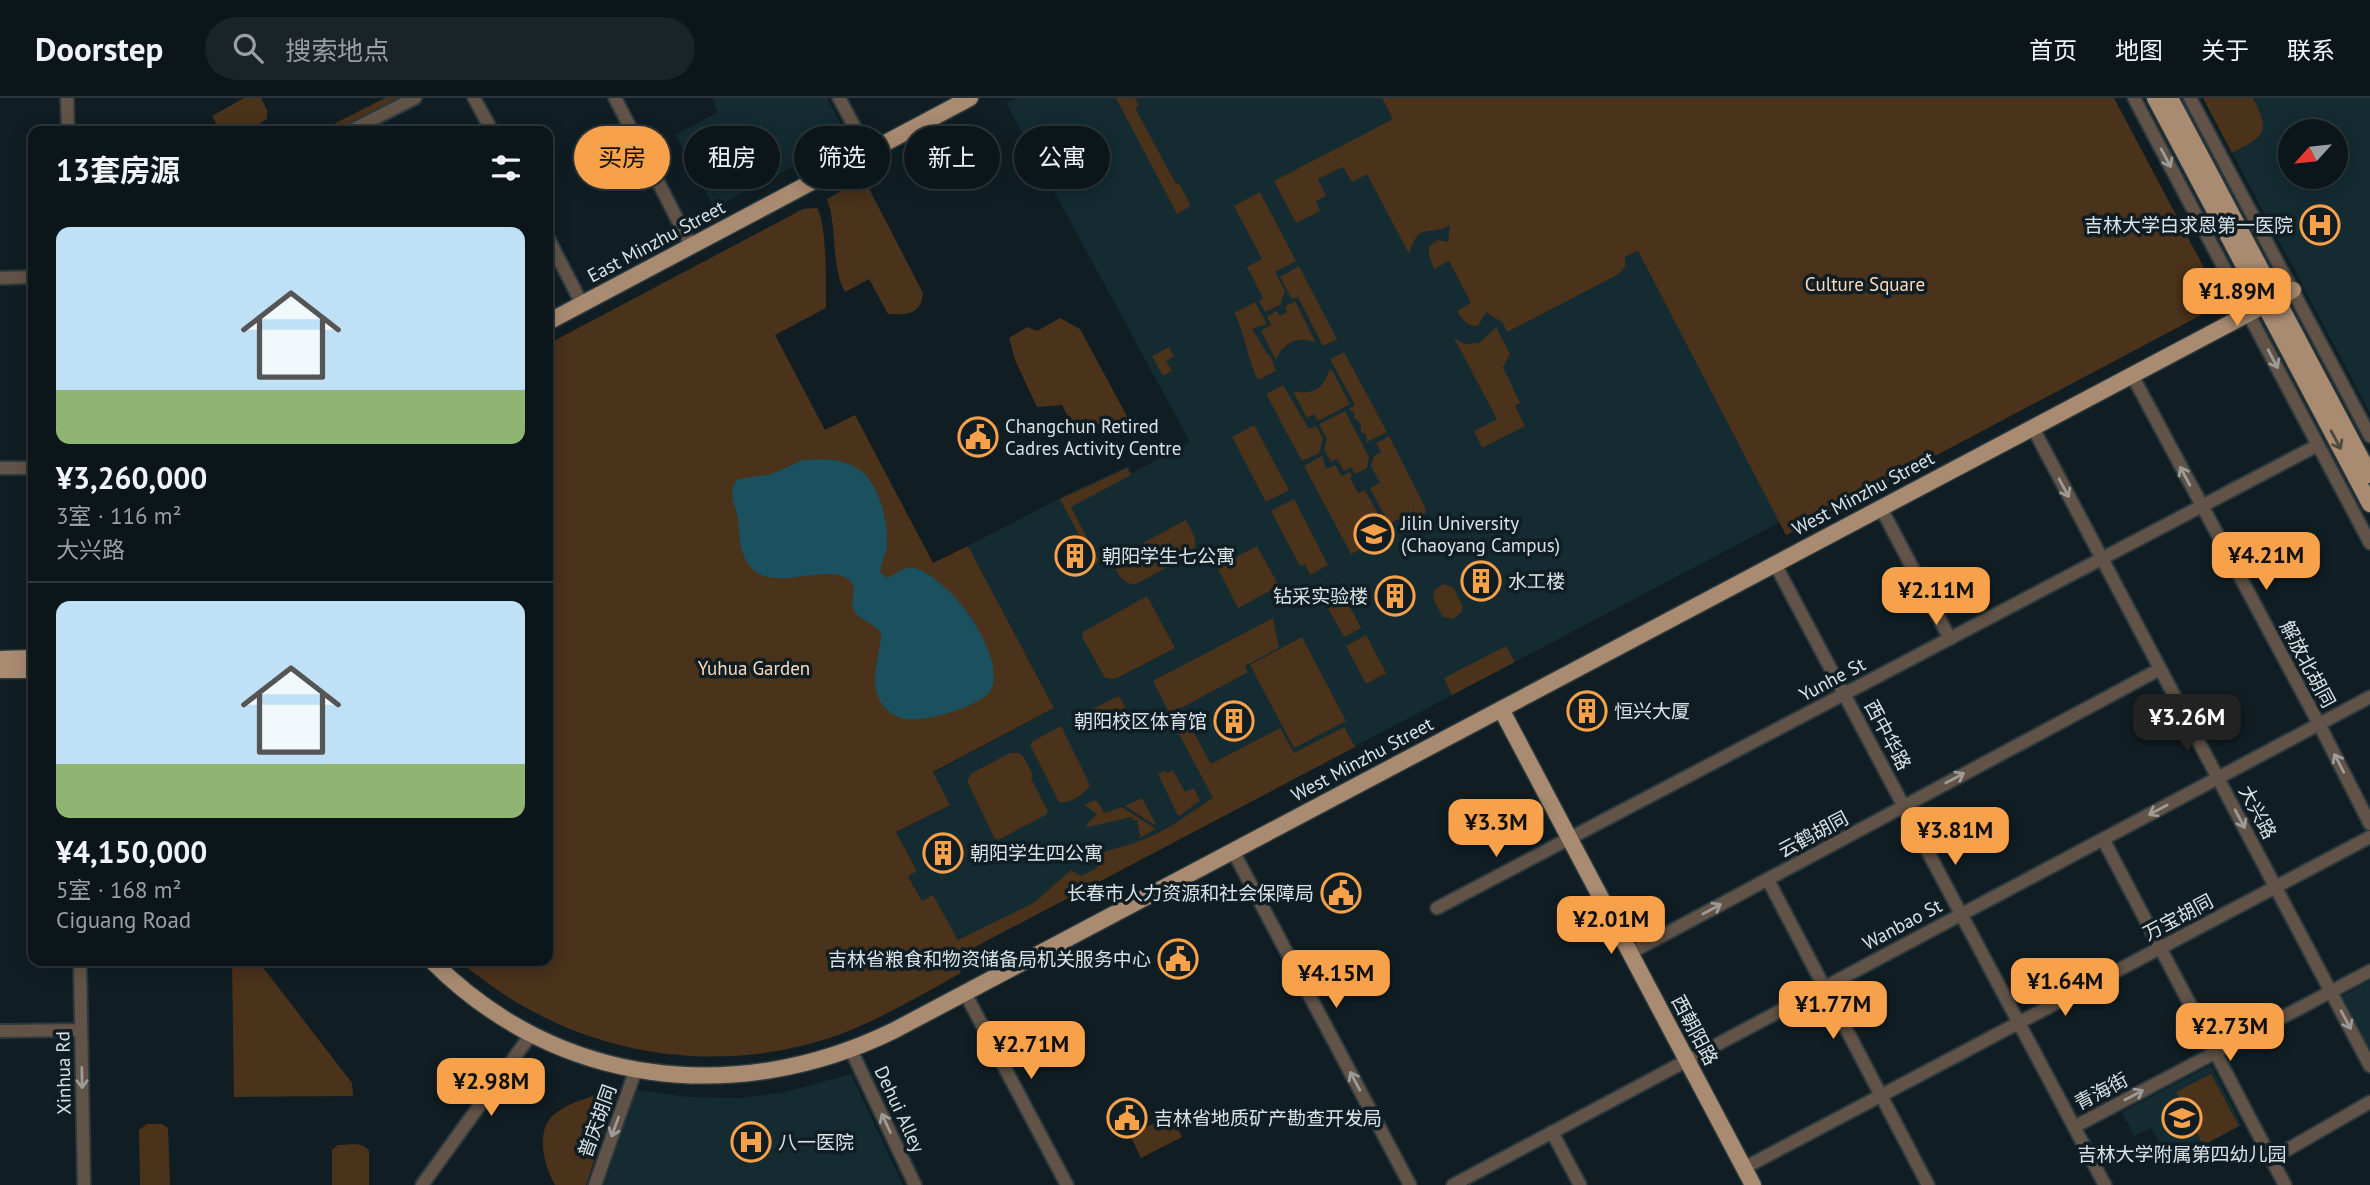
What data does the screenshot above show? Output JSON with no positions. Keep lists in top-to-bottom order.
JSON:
{
  "streets": {
    "main road": ["East Minzhu Street", "West Minzhu Street", "西朝阳路"],
    "street": [
      "解放北胡同",
      "Yunhe St",
      "西中华路",
      "大兴路",
      "云鹤胡同",
      "万宝胡同",
      "Wanbao St",
      "Xinhua Rd",
      "青海街",
      "Dehui Alley",
      "普庆胡同"
    ]
  },
  "crossings": [
    ["West Minzhu Street", "解放北胡同"],
    ["West Minzhu Street", "西中华路"],
    ["West Minzhu Street", "大兴路"],
    ["West Minzhu Street", "西朝阳路"],
    ["West Minzhu Street", "Dehui Alley"],
    ["West Minzhu Street", "普庆胡同"],
    ["解放北胡同", "Yunhe St"],
    ["解放北胡同", "Wanbao St"],
    ["Yunhe St", "西中华路"],
    ["Yunhe St", "大兴路"],
    ["Yunhe St", "西朝阳路"],
    ["西中华路", "云鹤胡同"],
    ["西中华路", "万宝胡同"],
    ["西中华路", "Wanbao St"],
    ["西中华路", "青海街"],
    ["大兴路", "云鹤胡同"],
    ["大兴路", "万宝胡同"],
    ["大兴路", "Wanbao St"],
    ["大兴路", "青海街"],
    ["云鹤胡同", "西朝阳路"],
    ["万宝胡同", "西朝阳路"],
    ["Wanbao St", "西朝阳路"]
  ],
  "one_way": [
    "解放北胡同",
    "大兴路",
    "云鹤胡同",
    "Xinhua Rd",
    "青海街",
    "Dehui Alley",
    "普庆胡同"
  ],
  "parks": ["Culture Square", "Yuhua Garden"],
  "places": {
    "hospital": ["吉林大学白求恩第一医院", "八一医院"],
    "public building": [
      "Changchun Retired Cadres Activity Centre",
      "长春市人力资源和社会保障局",
      "吉林省粮食和物资储备局机关服务中心",
      "吉林省地质矿产勘查开发局"
    ],
    "school or university": ["Jilin University (Chaoyang Campus)", "吉林大学附属第四幼儿园"],
    "building": [
      "朝阳学生七公寓",
      "水工楼",
      "钻采实验楼",
      "恒兴大厦",
      "朝阳校区体育馆",
      "朝阳学生四公寓"
    ]
  },
  "north": "bottom left",
  "page": {
    "header": "Doorstep",
    "search": "搜索地点",
    "nav": [
      "首页",
      "地图",
      "关于",
      "联系"
    ],
    "chip": [
      "买房",
      "租房",
      "筛选",
      "新上",
      "公寓"
    ],
    "heading": "13套房源",
    "list": [
      {
        "name": "¥3,260,000",
        "note": "3室 · 116 m² · 大兴路"
      },
      {
        "name": "¥4,150,000",
        "note": "5室 · 168 m² · Ciguang Road"
      }
    ],
    "price": [
      "¥1.89M",
      "¥4.21M",
      "¥2.11M",
      "¥3.26M",
      "¥3.3M",
      "¥3.81M",
      "¥2.01M",
      "¥4.15M",
      "¥1.64M",
      "¥1.77M",
      "¥2.73M",
      "¥2.71M",
      "¥2.98M"
    ]
  }
}
